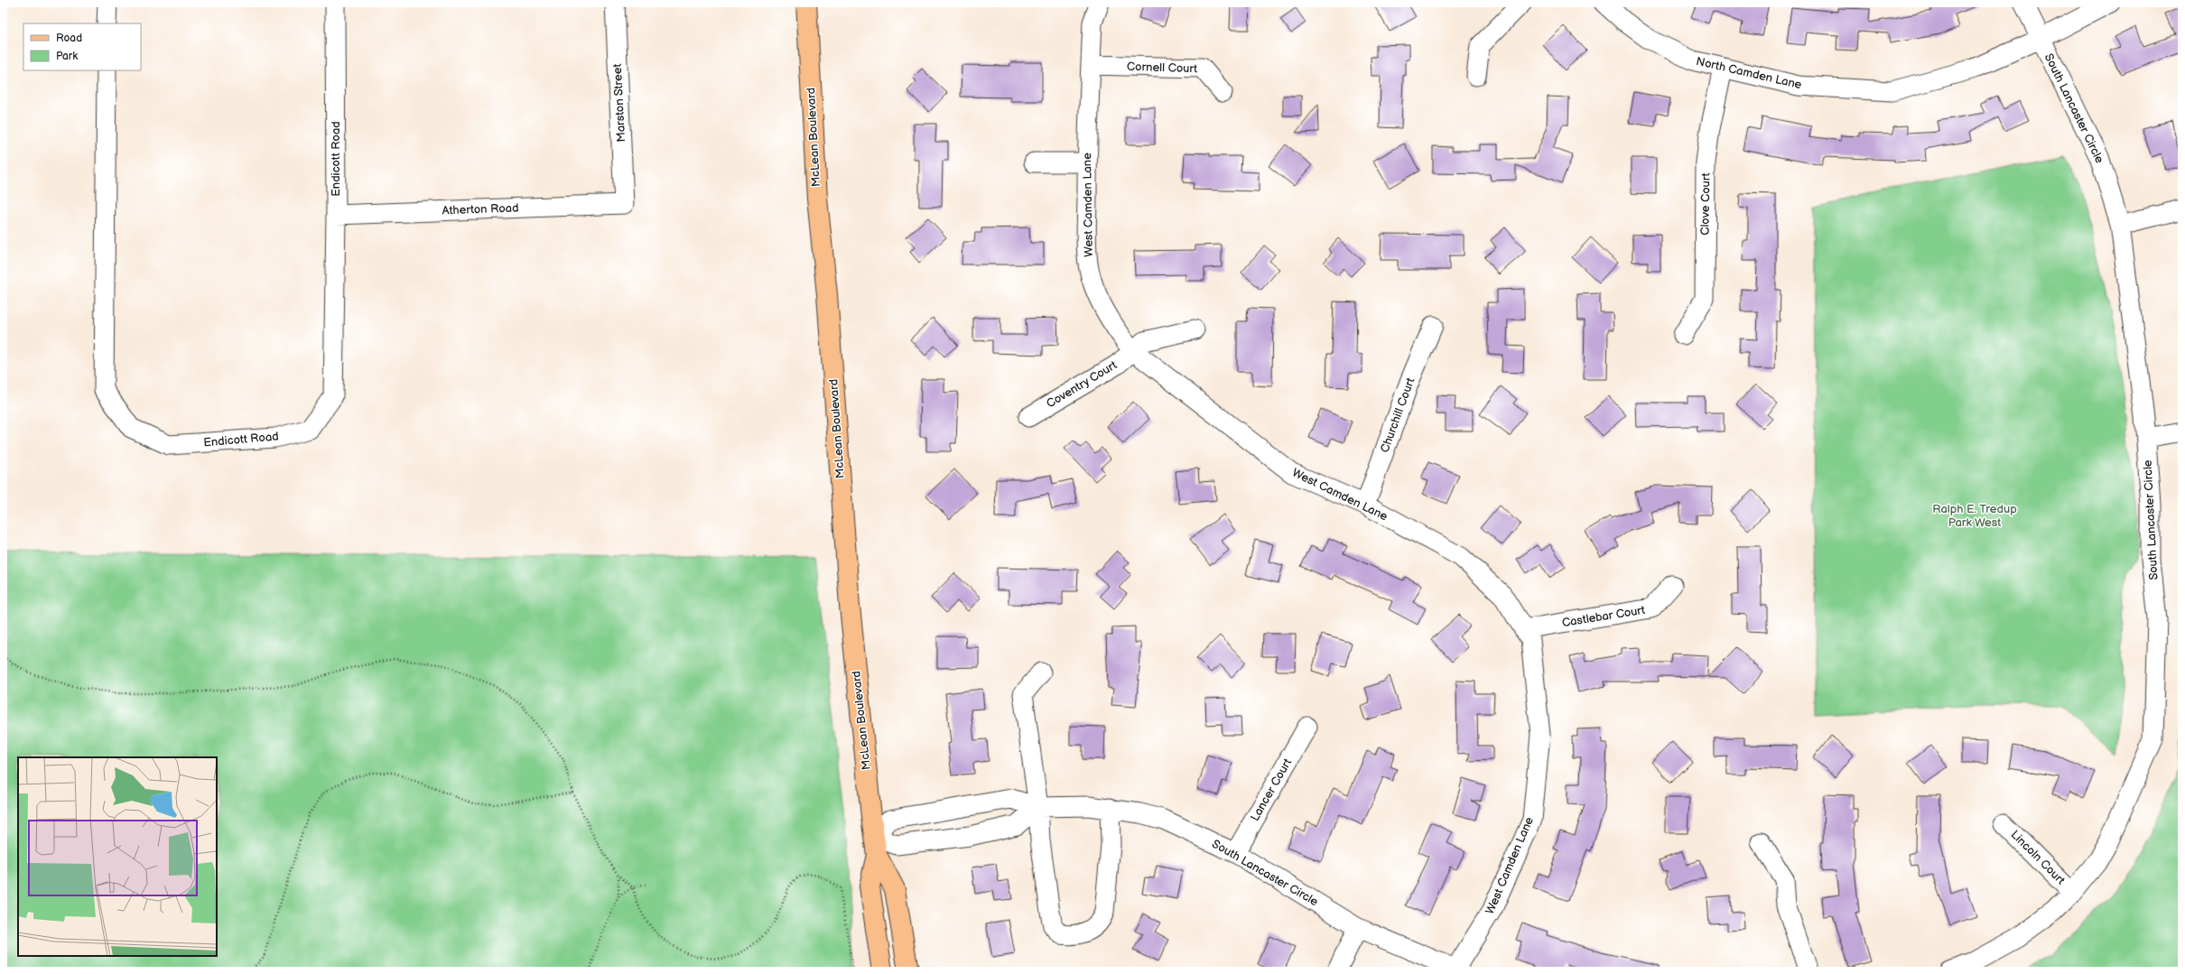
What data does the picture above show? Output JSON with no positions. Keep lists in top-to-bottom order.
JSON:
{
  "streets": {
    "main road": ["McLean Boulevard"],
    "street": [
      "Cornell Court",
      "North Camden Lane",
      "Marston Street",
      "South Lancaster Circle",
      "Endicott Road",
      "Clove Court",
      "West Camden Lane",
      "Atherton Road",
      "Coventry Court",
      "Churchill Court",
      "Castlebar Court",
      "Lancer Court",
      "Lincoln Court"
    ]
  },
  "crossings": [
    ["Cornell Court", "West Camden Lane"],
    ["North Camden Lane", "South Lancaster Circle"],
    ["North Camden Lane", "Clove Court"],
    ["Marston Street", "Atherton Road"],
    ["South Lancaster Circle", "McLean Boulevard"],
    ["South Lancaster Circle", "West Camden Lane"],
    ["South Lancaster Circle", "Lancer Court"],
    ["South Lancaster Circle", "Lincoln Court"],
    ["Endicott Road", "Atherton Road"],
    ["West Camden Lane", "Coventry Court"],
    ["West Camden Lane", "Churchill Court"],
    ["West Camden Lane", "Castlebar Court"]
  ],
  "parks": ["Ralph E. Tredup Park West"],
  "legend": ["Road", "Park"]
}
